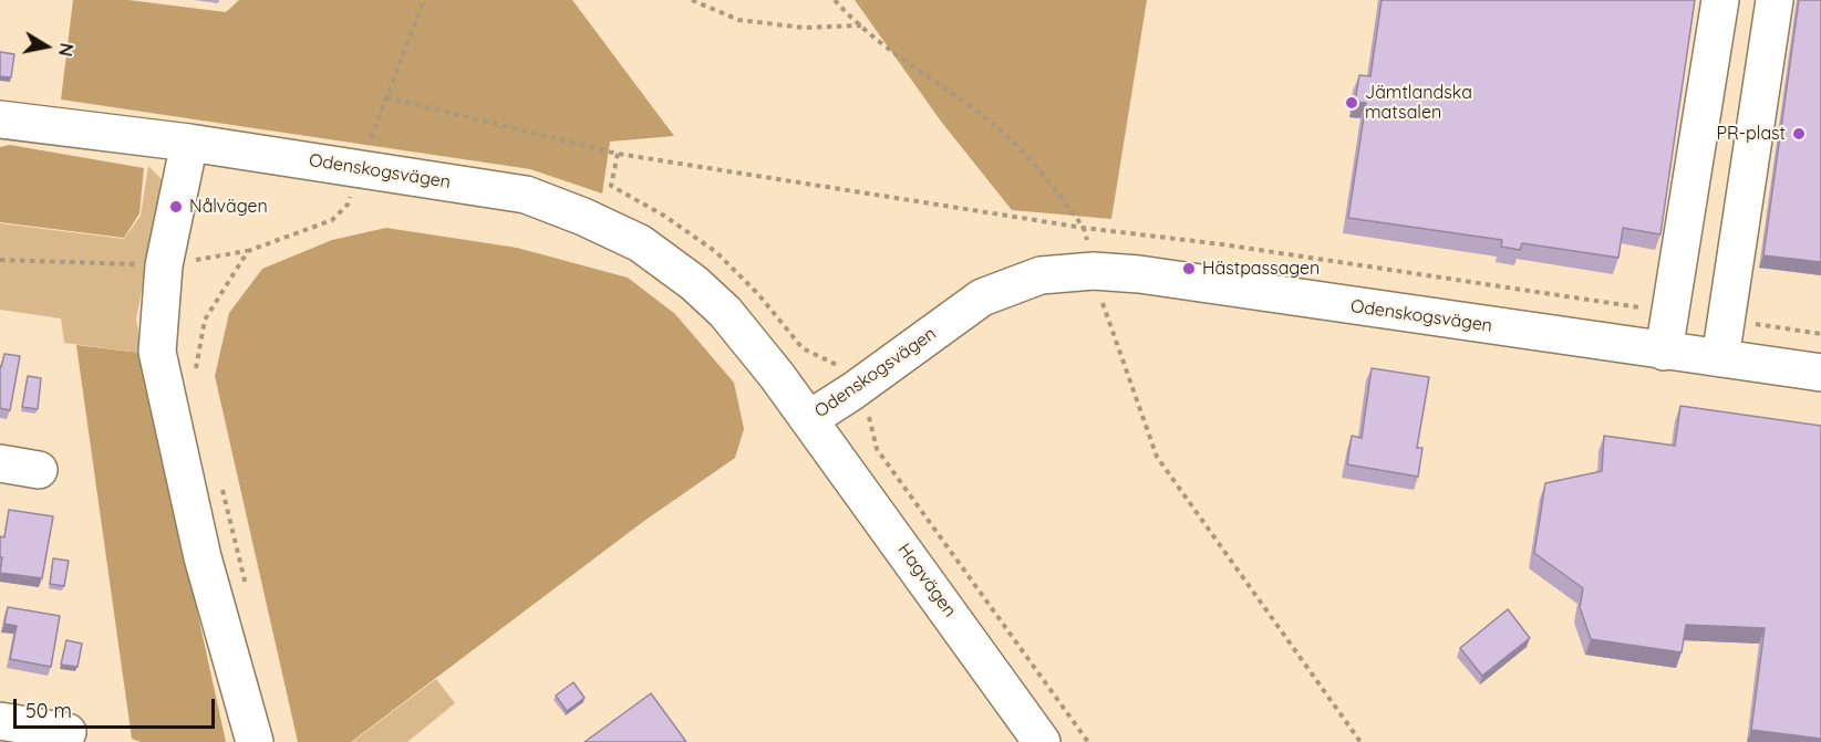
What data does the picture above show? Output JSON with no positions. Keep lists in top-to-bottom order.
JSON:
{
  "streets": {
    "street": ["Odenskogsvägen", "Hagvägen"]
  },
  "crossings": [
    ["Odenskogsvägen", "Hagvägen"]
  ],
  "places": [
    "Jämtlandska matsalen",
    "PR-plast",
    "Nålvägen",
    "Hästpassagen"
  ],
  "scale_bar": "50 m",
  "north": "right"
}
